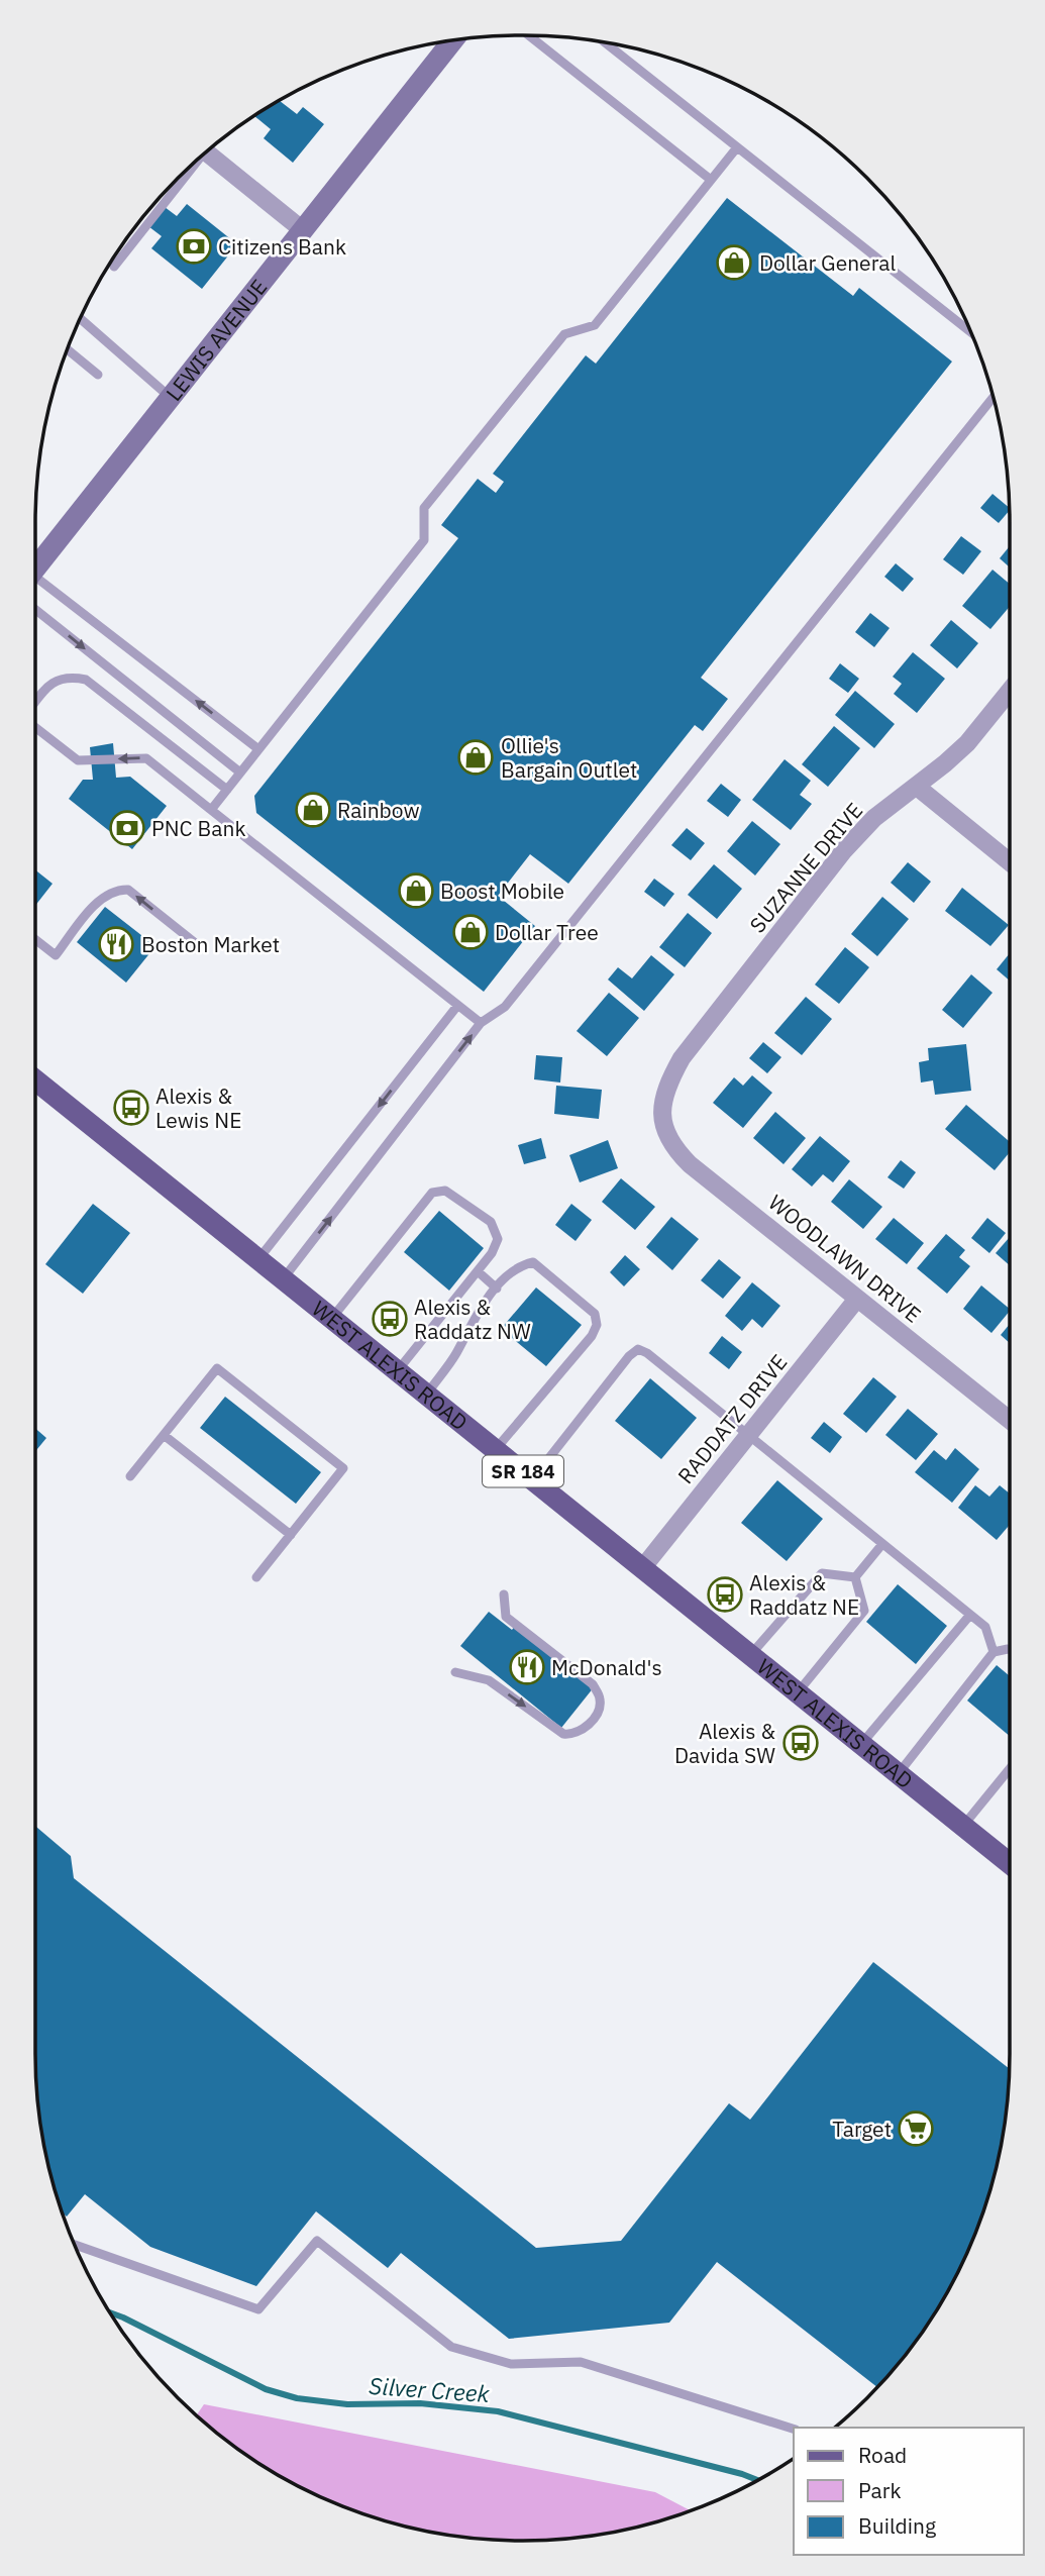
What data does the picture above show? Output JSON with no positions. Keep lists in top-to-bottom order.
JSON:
{
  "streets": {
    "main road": ["LEWIS AVENUE", "WEST ALEXIS ROAD", "SR 184"],
    "street": ["SUZANNE DRIVE", "WOODLAWN DRIVE", "RADDATZ DRIVE"]
  },
  "crossings": [
    ["SUZANNE DRIVE", "WOODLAWN DRIVE"],
    ["WOODLAWN DRIVE", "RADDATZ DRIVE"],
    ["WEST ALEXIS ROAD", "RADDATZ DRIVE"]
  ],
  "water": ["Silver Creek"],
  "places": {
    "bank": ["Citizens Bank", "PNC Bank"],
    "shop": [
      "Dollar General",
      "Ollie's Bargain Outlet",
      "Rainbow",
      "Boost Mobile",
      "Dollar Tree"
    ],
    "restaurant": ["Boston Market", "McDonald's"],
    "bus stop": [
      "Alexis & Lewis NE",
      "Alexis & Raddatz NW",
      "Alexis & Raddatz NE",
      "Alexis & Davida SW"
    ],
    "supermarket": ["Target"]
  },
  "legend": ["Road", "Park", "Building"]
}
